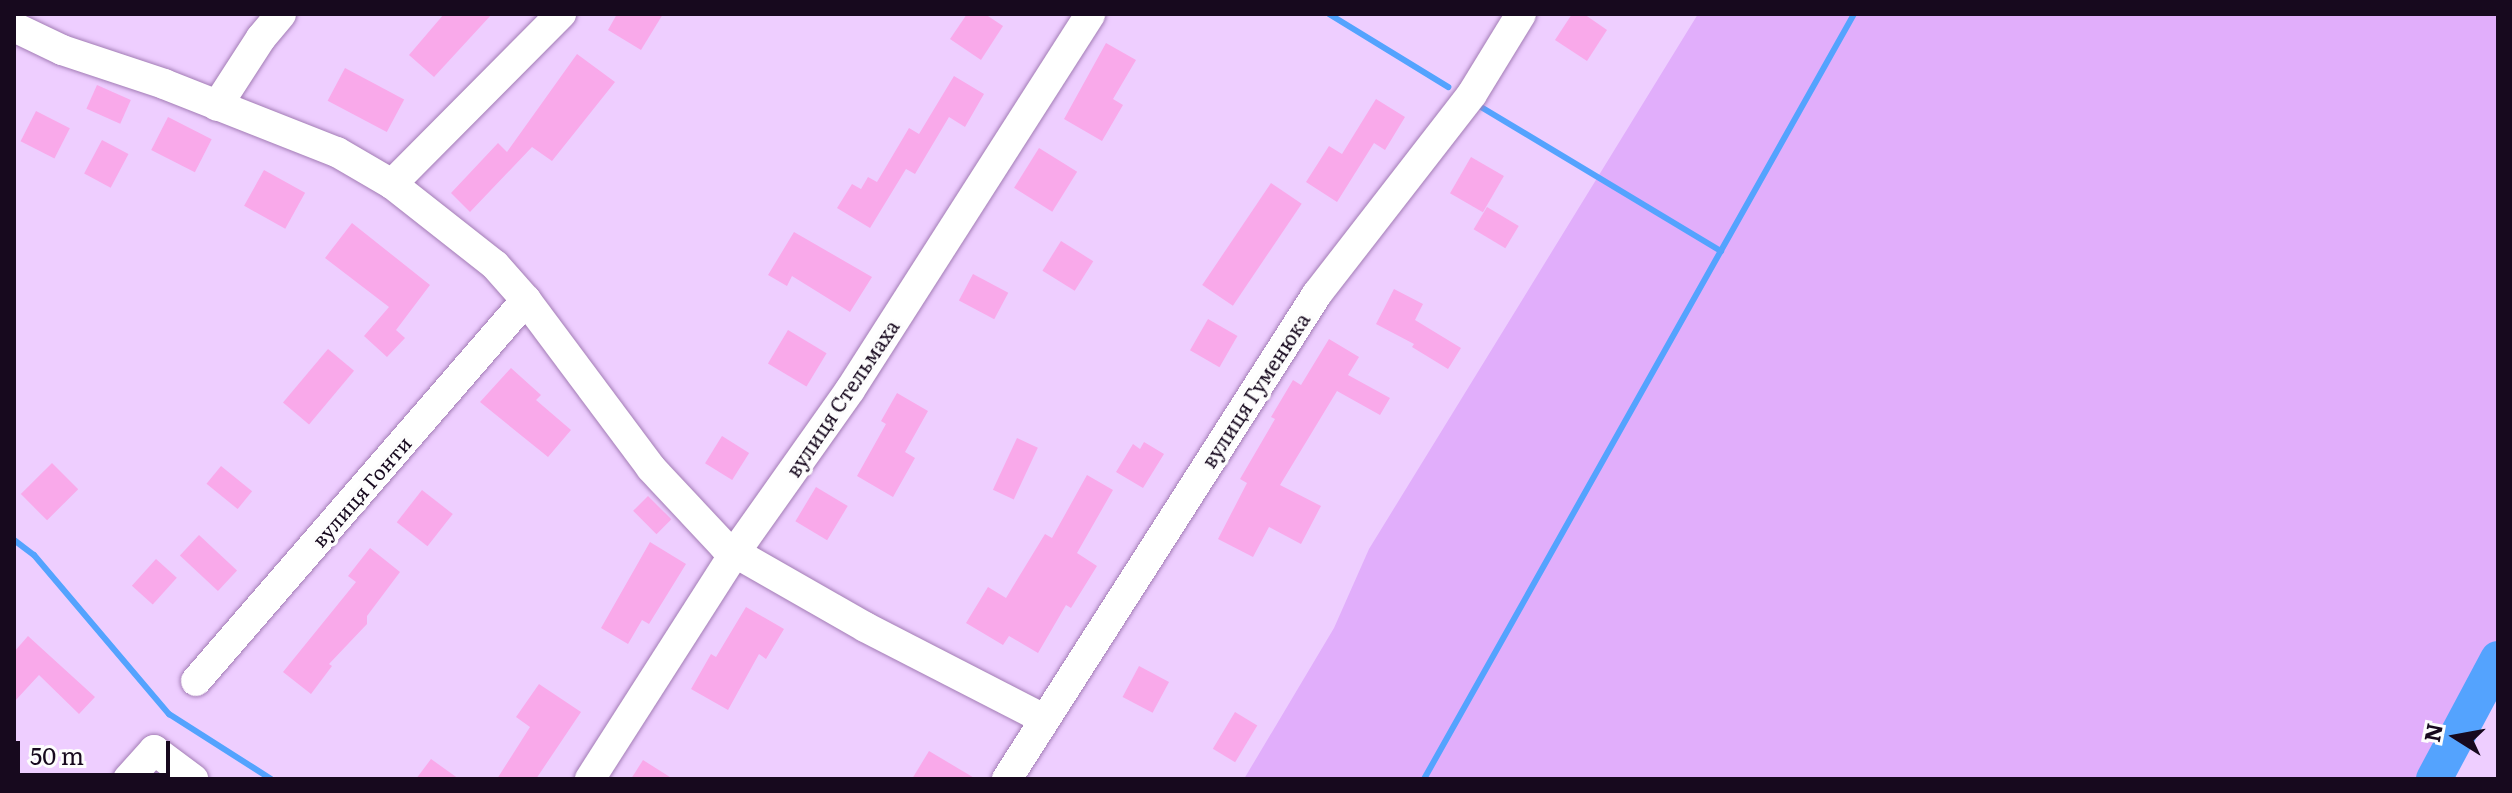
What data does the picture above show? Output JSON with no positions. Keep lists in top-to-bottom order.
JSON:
{
  "streets": {
    "street": ["вулиця Гуменюка", "вулиця Стельмаха", "вулиця Гонти"]
  },
  "scale_bar": "50 m",
  "north": "left"
}
